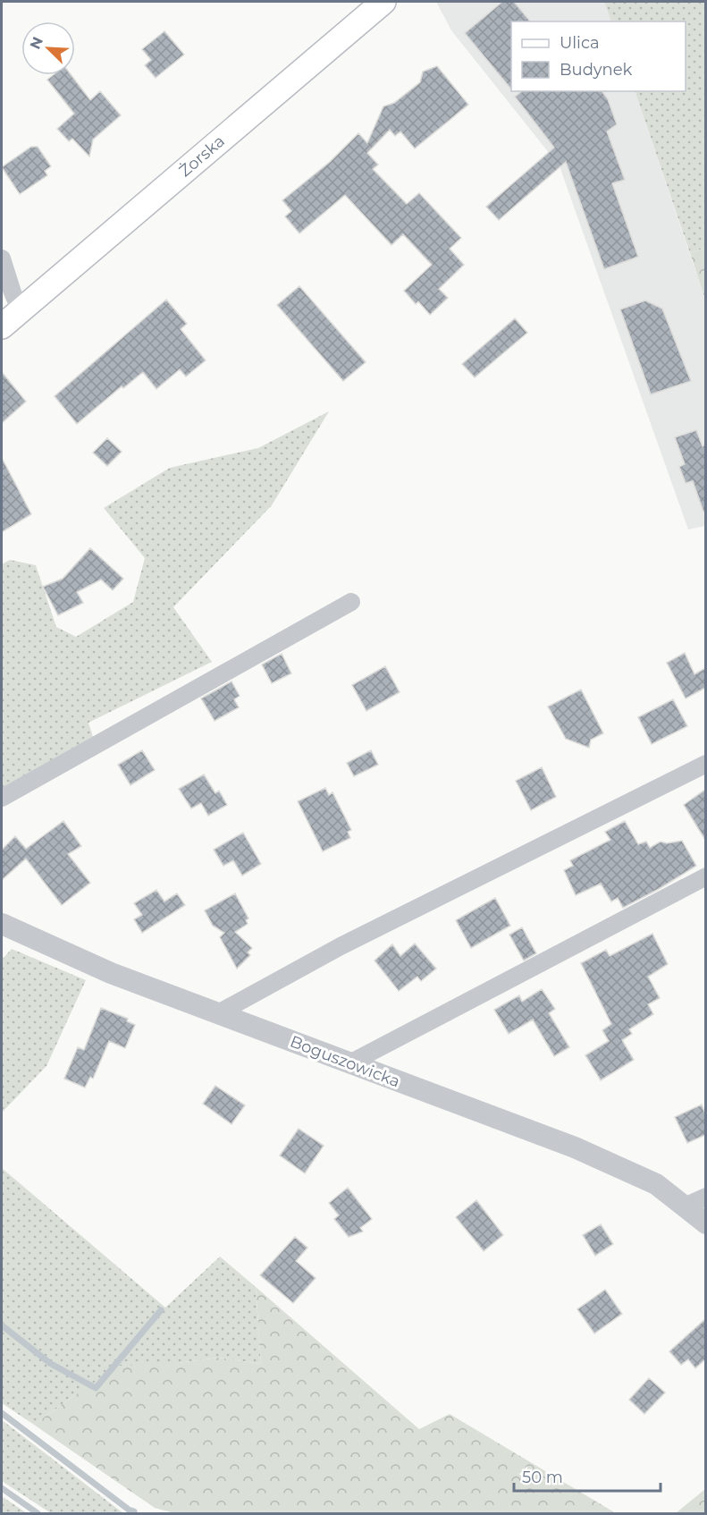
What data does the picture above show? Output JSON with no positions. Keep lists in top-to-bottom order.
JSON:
{
  "streets": {
    "main road": ["Żorska"],
    "street": ["Boguszowicka"]
  },
  "legend": ["Ulica", "Budynek"],
  "scale_bar": "50 m",
  "north": "top left"
}
